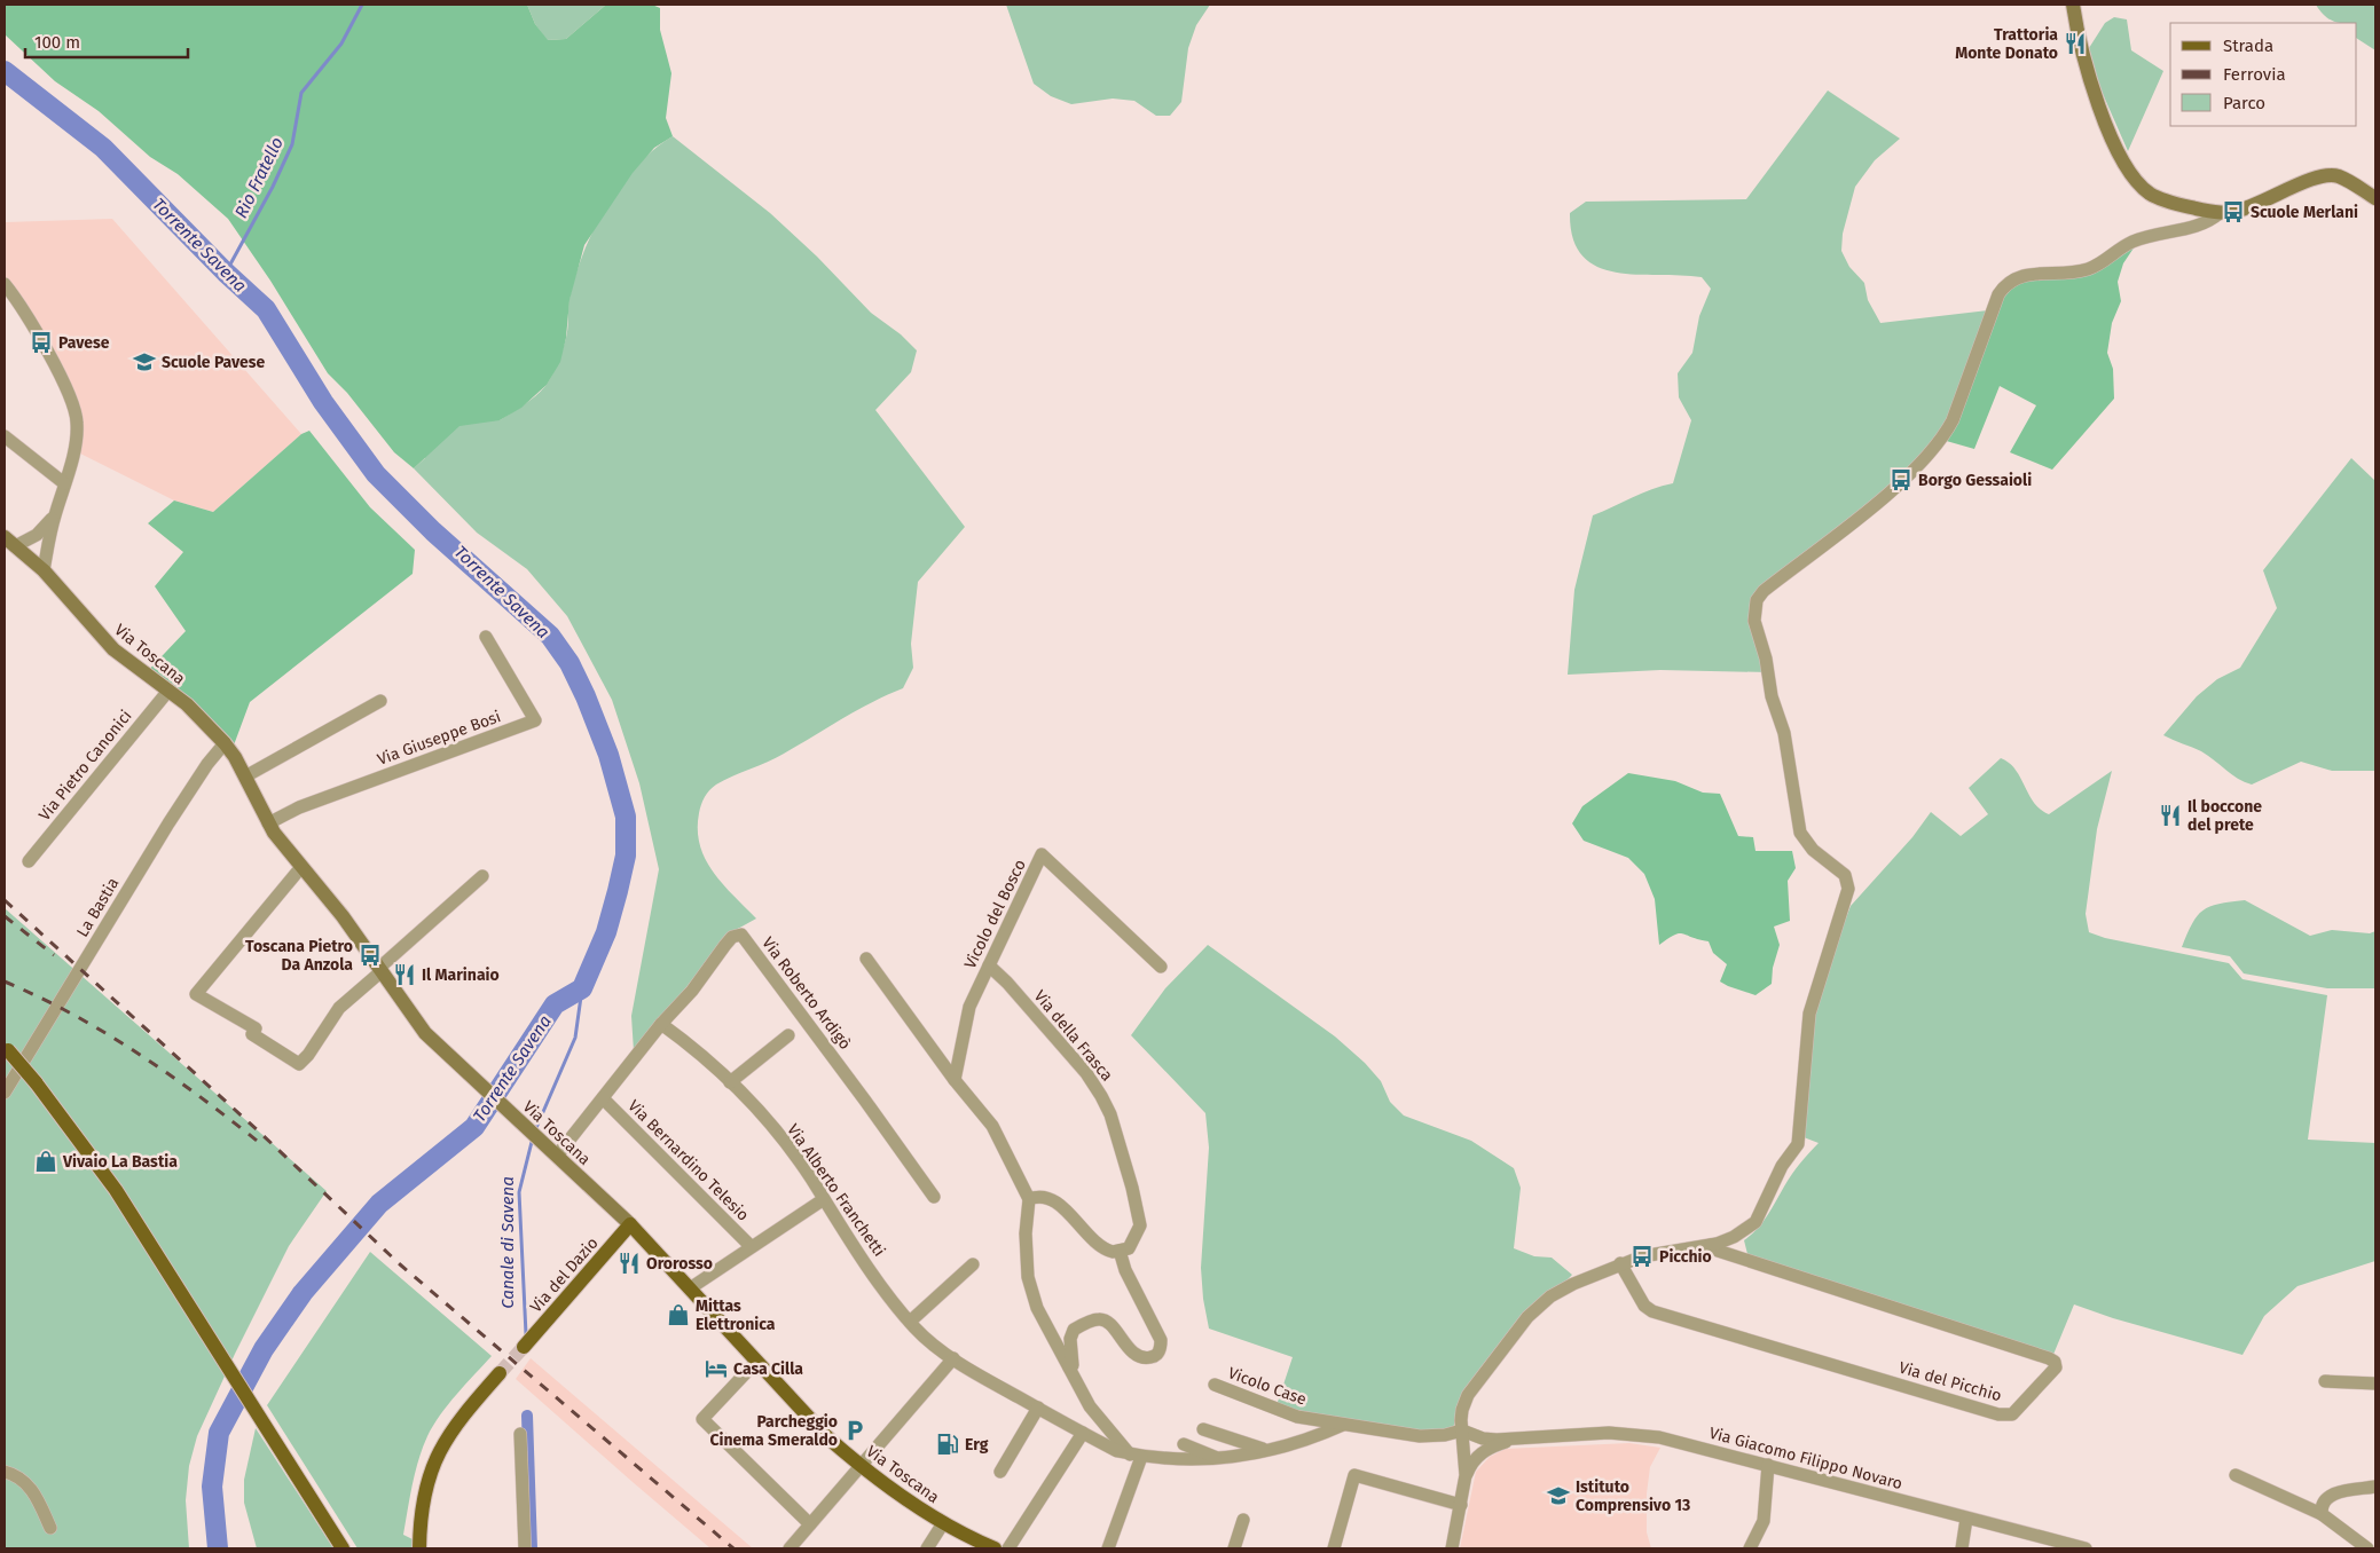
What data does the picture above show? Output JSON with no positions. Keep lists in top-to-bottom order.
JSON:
{
  "streets": {
    "main road": ["Via Toscana", "Via del Dazio"],
    "street": [
      "Via Giuseppe Bosi",
      "Via Pietro Canonici",
      "La Bastia",
      "Vicolo del Bosco",
      "Via Roberto Ardigò",
      "Via della Frasca",
      "Via Bernardino Telesio",
      "Via Alberto Franchetti",
      "Via del Picchio",
      "Vicolo Case",
      "Via Giacomo Filippo Novaro"
    ]
  },
  "crossings": [
    ["Via Toscana", "Via Giuseppe Bosi"],
    ["Via Toscana", "Via Pietro Canonici"],
    ["Via Toscana", "La Bastia"],
    ["Via Toscana", "Via Roberto Ardigò"],
    ["Via Toscana", "Via del Dazio"],
    ["Vicolo del Bosco", "Via della Frasca"],
    ["Via Roberto Ardigò", "Via Bernardino Telesio"],
    ["Via Roberto Ardigò", "Via Alberto Franchetti"],
    ["Via Alberto Franchetti", "Vicolo Case"],
    ["Vicolo Case", "Via Giacomo Filippo Novaro"]
  ],
  "water": ["Rio Fratello", "Torrente Savena", "Canale di Savena"],
  "places": {
    "restaurant": [
      "Trattoria Monte Donato",
      "Il boccone del prete",
      "Il Marinaio",
      "Ororosso"
    ],
    "bus stop": [
      "Scuole Merlani",
      "Pavese",
      "Borgo Gessaioli",
      "Toscana Pietro Da Anzola",
      "Picchio"
    ],
    "school or university": ["Scuole Pavese", "Istituto Comprensivo 13"],
    "shop": ["Vivaio La Bastia", "Mittas Elettronica"],
    "hotel": ["Casa Cilla"],
    "parking": ["Parcheggio Cinema Smeraldo"],
    "fuel station": ["Erg"]
  },
  "legend": ["Strada", "Ferrovia", "Parco"],
  "scale_bar": "100 m"
}
